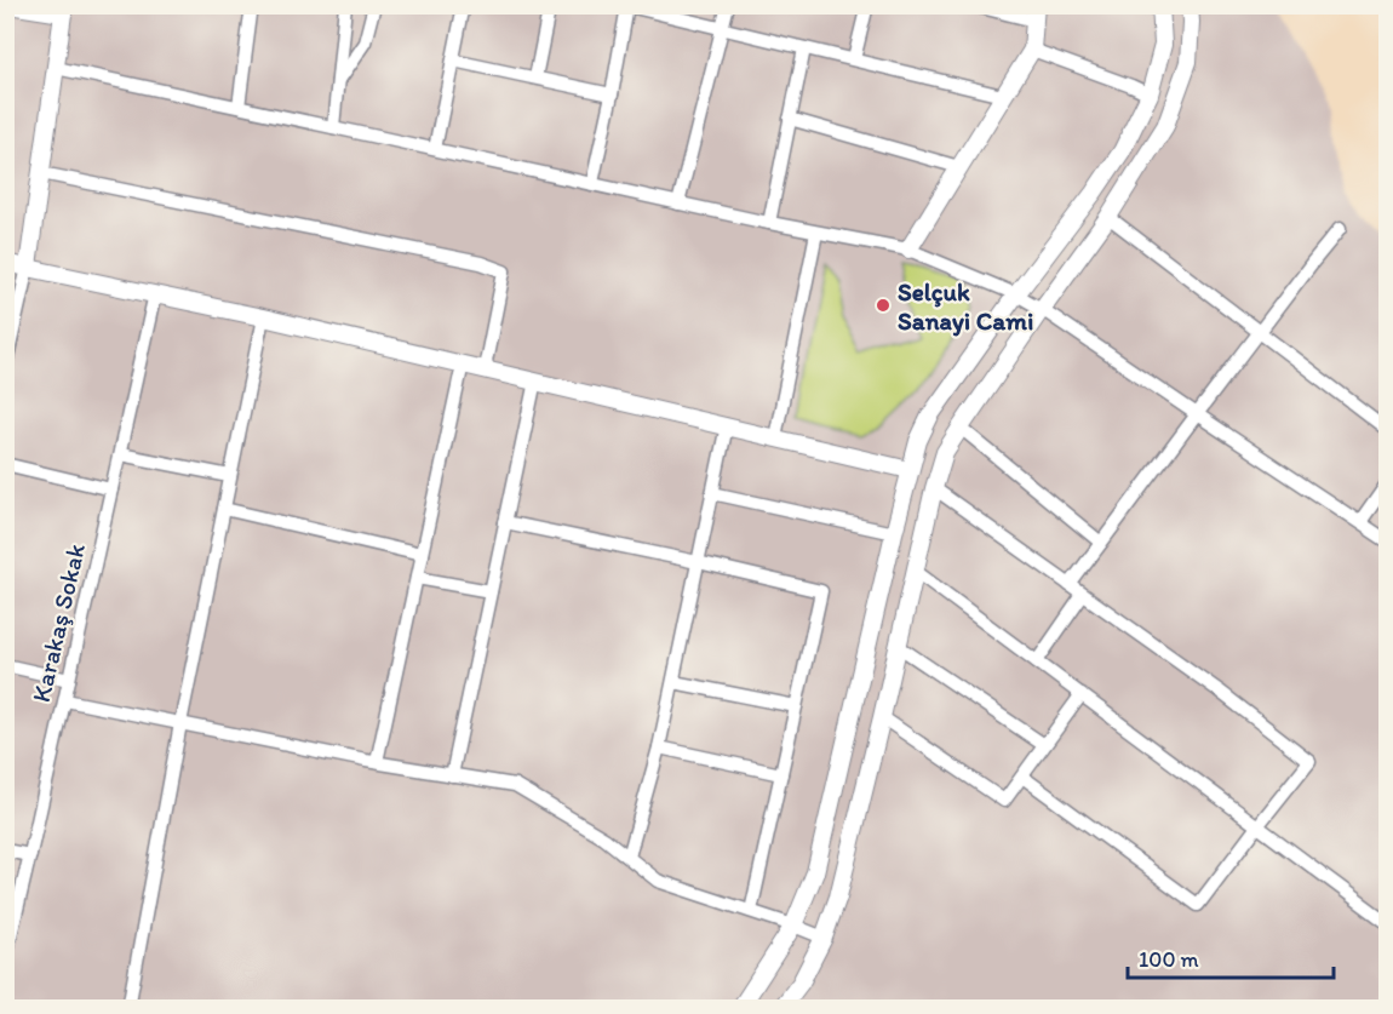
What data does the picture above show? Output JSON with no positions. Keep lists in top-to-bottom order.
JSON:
{
  "streets": {
    "street": ["Karakaş Sokak"]
  },
  "places": ["Selçuk Sanayi Cami"],
  "scale_bar": "100 m"
}
